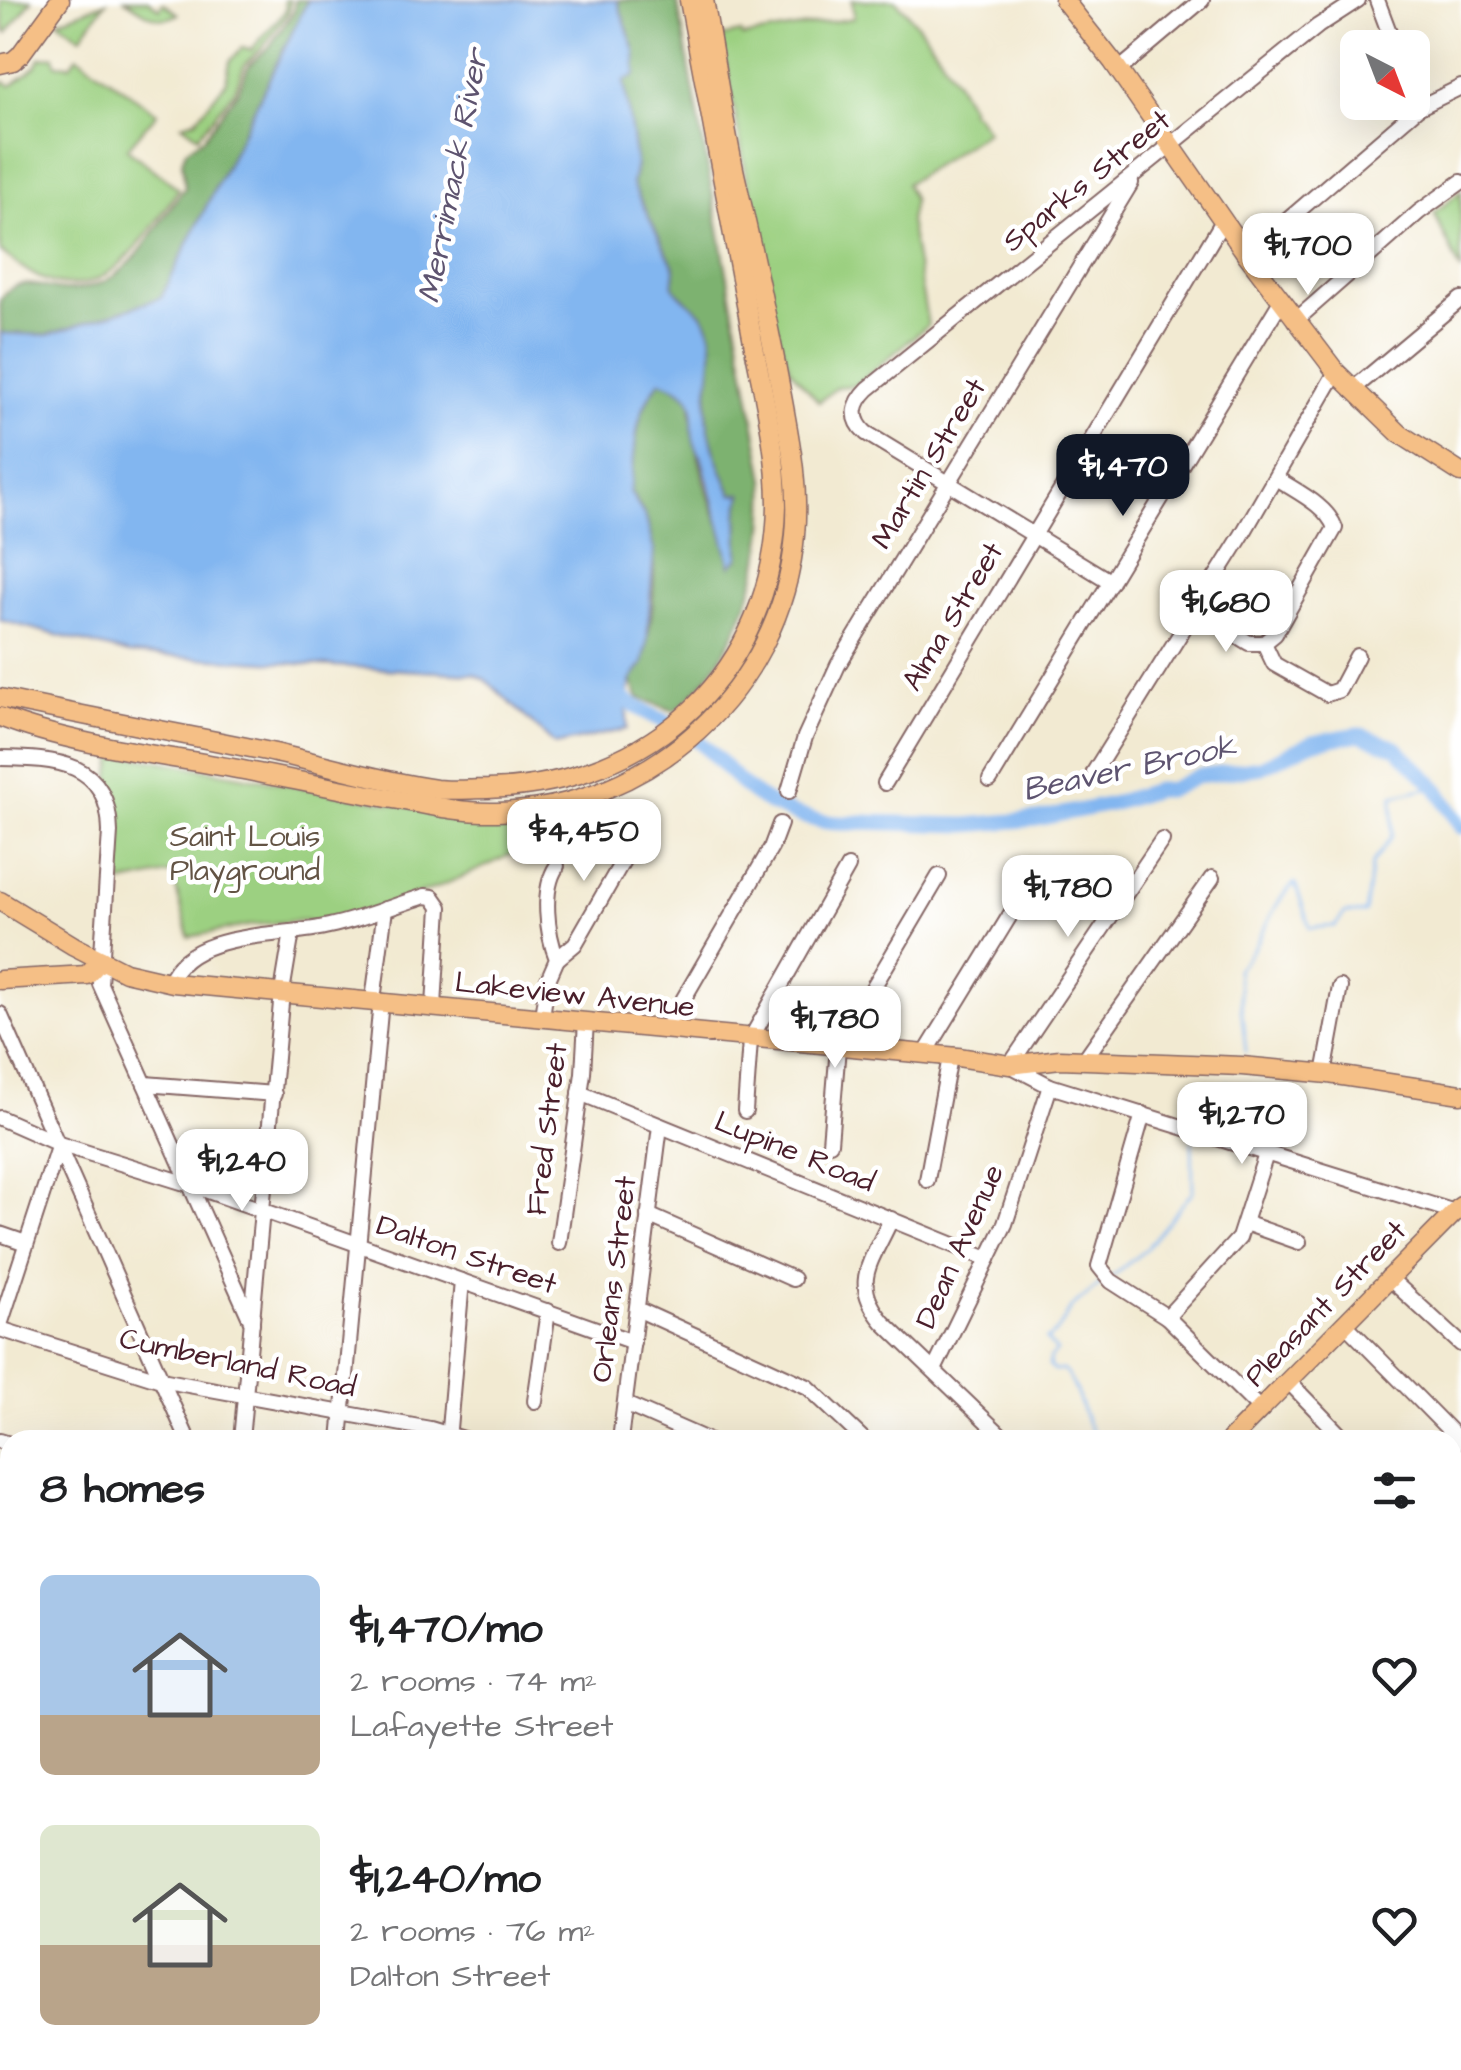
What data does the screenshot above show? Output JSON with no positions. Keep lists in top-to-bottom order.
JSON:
{
  "streets": {
    "main road": ["Lakeview Avenue", "Pleasant Street"],
    "street": [
      "Sparks Street",
      "Martin Street",
      "Alma Street",
      "Fred Street",
      "Lupine Road",
      "Dean Avenue",
      "Dalton Street",
      "Orleans Street",
      "Cumberland Road"
    ]
  },
  "crossings": [
    ["Sparks Street", "Martin Street"],
    ["Lakeview Avenue", "Fred Street"],
    ["Fred Street", "Lupine Road"],
    ["Lupine Road", "Dean Avenue"],
    ["Lupine Road", "Orleans Street"],
    ["Dalton Street", "Orleans Street"]
  ],
  "water": ["Merrimack River", "Beaver Brook"],
  "parks": ["Saint Louis Playground"],
  "north": "bottom right",
  "page": {
    "price": [
      "$1,700",
      "$1,470",
      "$1,680",
      "$4,450",
      "$1,780",
      "$1,780",
      "$1,270",
      "$1,240"
    ],
    "heading": "8 homes",
    "list": [
      {
        "name": "$1,470/mo",
        "note": "2 rooms · 74 m² · Lafayette Street"
      },
      {
        "name": "$1,240/mo",
        "note": "2 rooms · 76 m² · Dalton Street"
      }
    ]
  }
}
